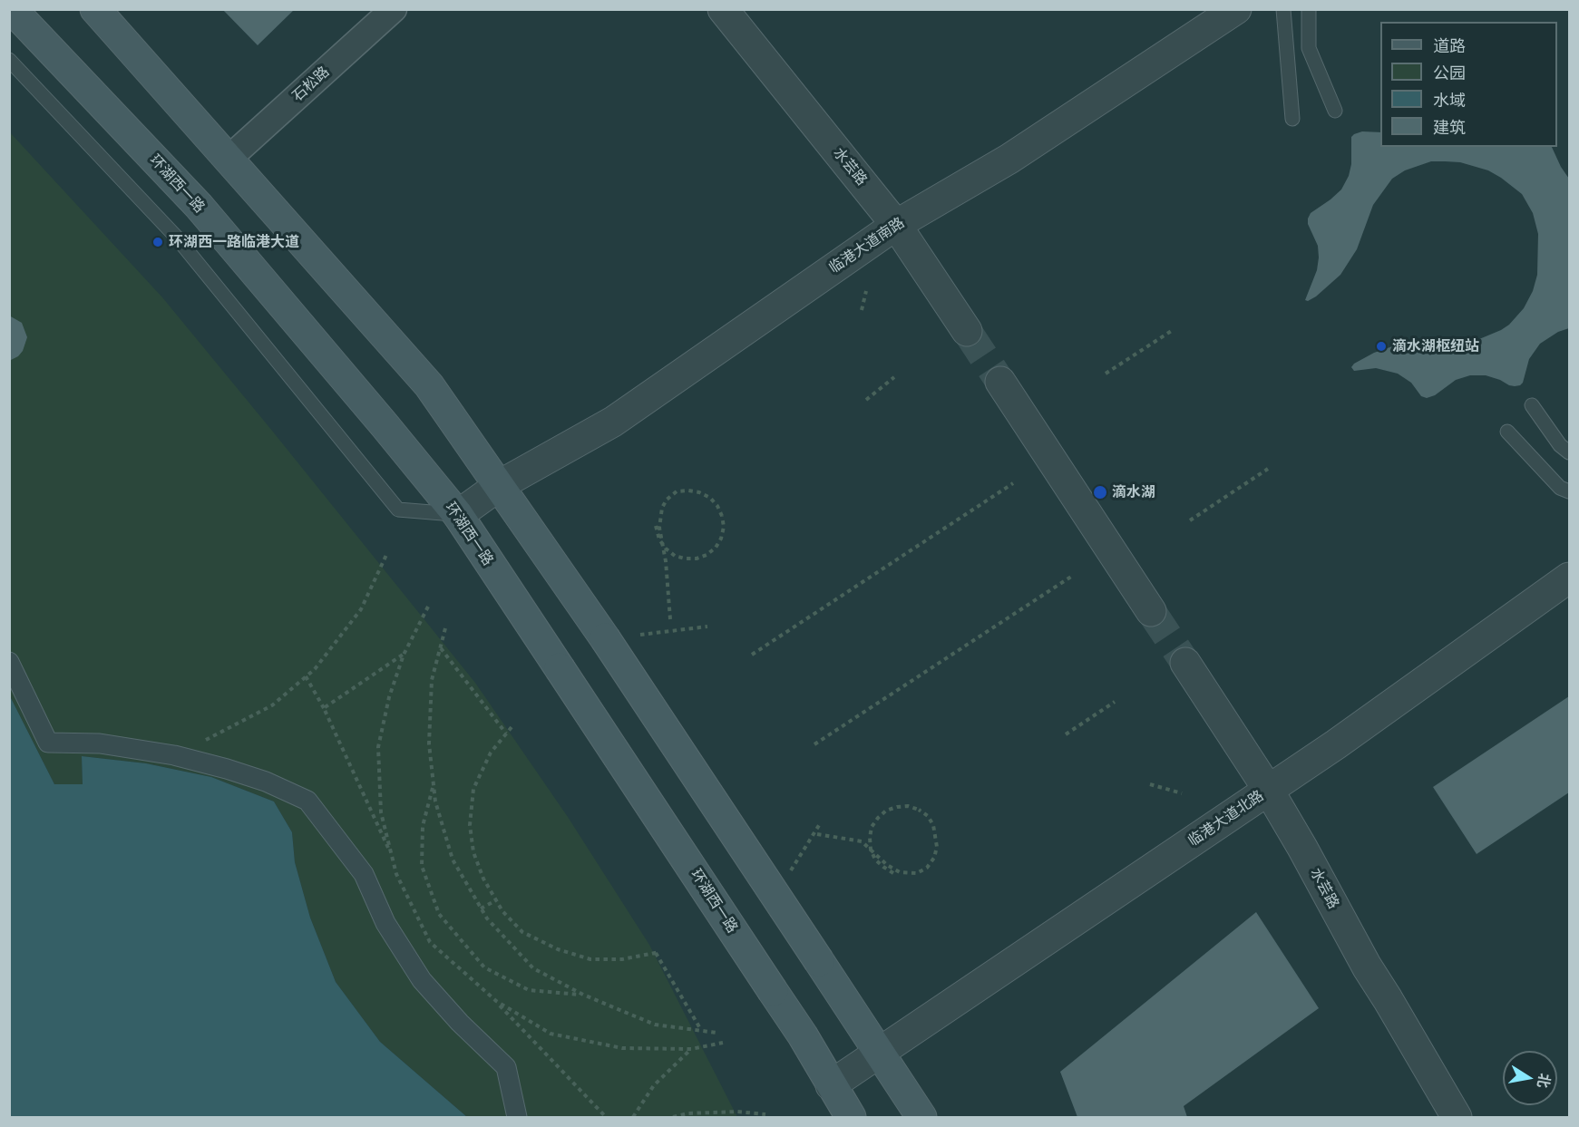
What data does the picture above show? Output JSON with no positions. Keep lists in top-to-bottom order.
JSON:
{
  "streets": {
    "main road": ["环湖西一路"],
    "street": [
      "石松路",
      "水芸路",
      "临港大道南路",
      "临港大道北路"
    ]
  },
  "crossings": [
    ["水芸路", "临港大道南路"],
    ["水芸路", "临港大道北路"],
    ["环湖西一路", "临港大道南路"],
    ["环湖西一路", "临港大道北路"]
  ],
  "places": ["环湖西一路临港大道", "滴水湖枢纽站", "滴水湖"],
  "legend": [
    "道路",
    "公园",
    "水域",
    "建筑"
  ],
  "north": "right"
}
